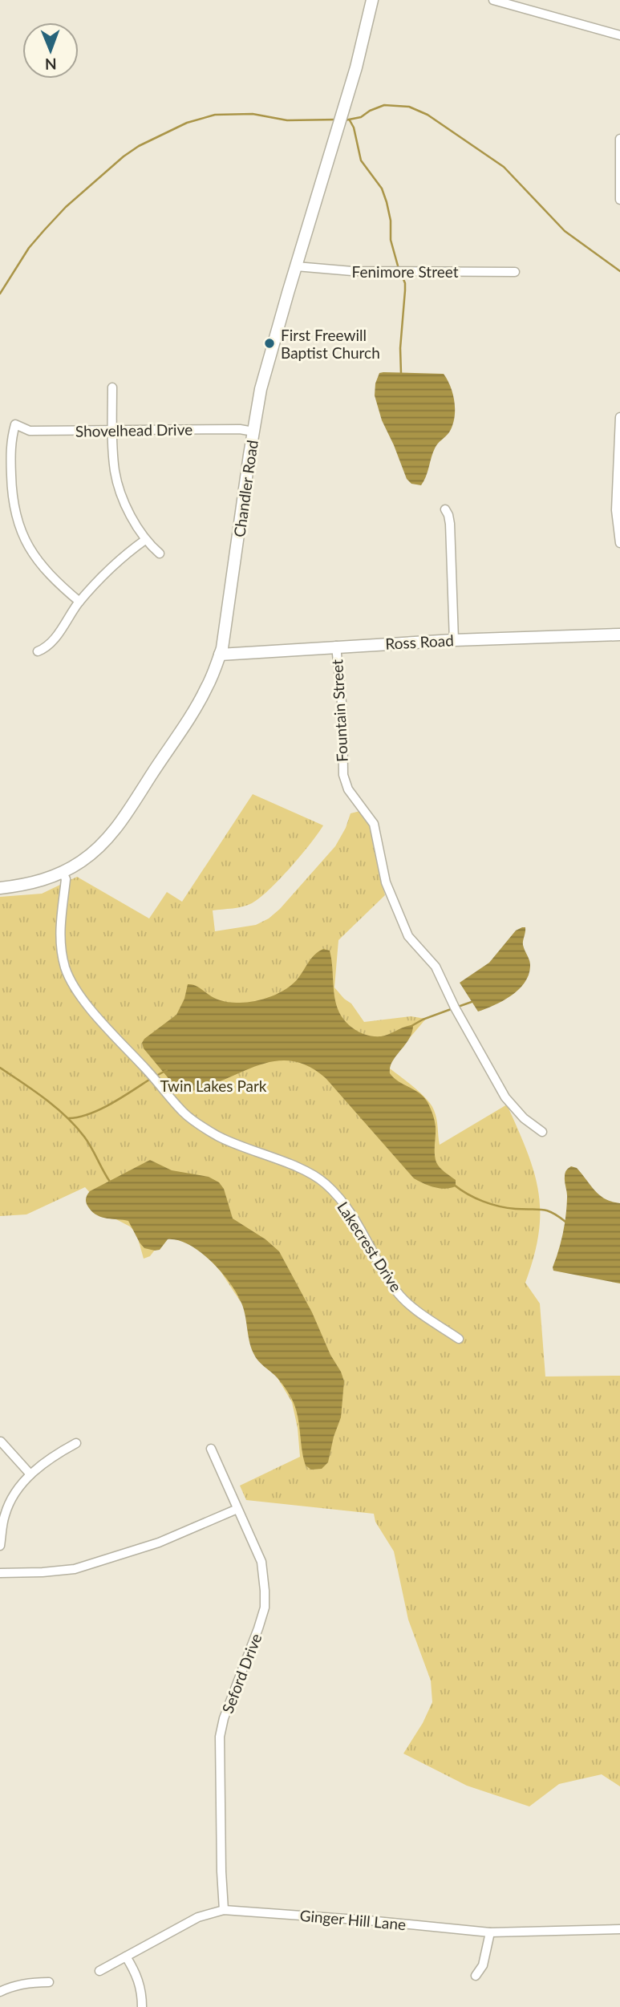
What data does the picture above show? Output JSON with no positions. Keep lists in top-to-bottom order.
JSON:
{
  "streets": {
    "street": [
      "Fenimore Street",
      "Shovelhead Drive",
      "Chandler Road",
      "Ross Road",
      "Fountain Street",
      "Lakecrest Drive",
      "Seford Drive",
      "Ginger Hill Lane"
    ]
  },
  "crossings": [
    ["Fenimore Street", "Chandler Road"],
    ["Shovelhead Drive", "Chandler Road"],
    ["Chandler Road", "Ross Road"],
    ["Chandler Road", "Lakecrest Drive"],
    ["Ross Road", "Fountain Street"],
    ["Seford Drive", "Ginger Hill Lane"]
  ],
  "parks": ["Twin Lakes Park"],
  "places": ["First Freewill Baptist Church"],
  "north": "bottom"
}
